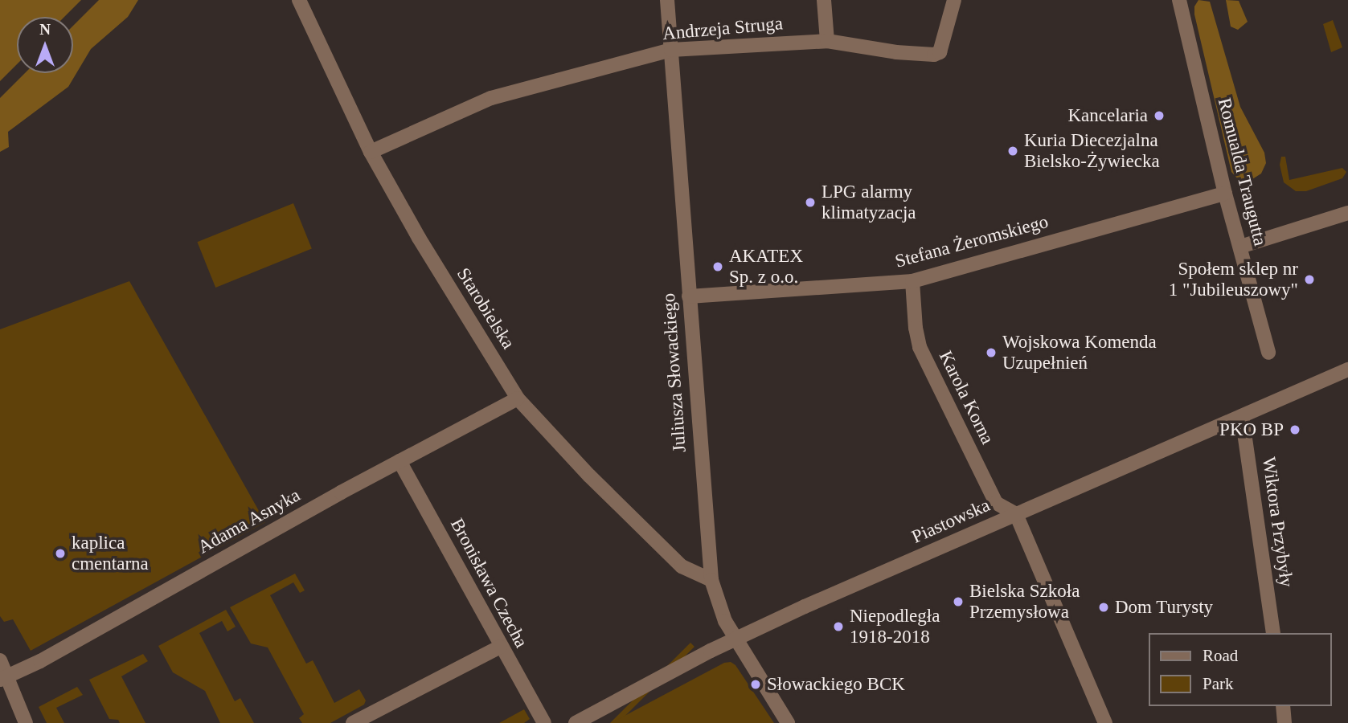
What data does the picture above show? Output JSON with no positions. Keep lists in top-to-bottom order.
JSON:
{
  "streets": {
    "street": [
      "Andrzeja Struga",
      "Romualda Traugutta",
      "Stefana Żeromskiego",
      "Starobielska",
      "Juliusza Słowackiego",
      "Karola Korna",
      "Adama Asnyka",
      "Piastowska",
      "Wiktora Przybyły",
      "Bronisława Czecha"
    ]
  },
  "crossings": [
    ["Andrzeja Struga", "Starobielska"],
    ["Andrzeja Struga", "Juliusza Słowackiego"],
    ["Romualda Traugutta", "Stefana Żeromskiego"],
    ["Stefana Żeromskiego", "Juliusza Słowackiego"],
    ["Stefana Żeromskiego", "Karola Korna"],
    ["Starobielska", "Juliusza Słowackiego"],
    ["Starobielska", "Adama Asnyka"],
    ["Juliusza Słowackiego", "Piastowska"],
    ["Karola Korna", "Piastowska"],
    ["Adama Asnyka", "Bronisława Czecha"],
    ["Piastowska", "Wiktora Przybyły"]
  ],
  "places": [
    "Kancelaria",
    "Kuria Diecezjalna Bielsko-Żywiecka",
    "LPG alarmy klimatyzacja",
    "AKATEX Sp. z o.o.",
    "Społem sklep nr 1 \"Jubileuszowy\"",
    "Wojskowa Komenda Uzupełnień",
    "PKO BP",
    "kaplica cmentarna",
    "Bielska Szkoła Przemysłowa",
    "Dom Turysty",
    "Niepodległa 1918-2018",
    "Słowackiego BCK"
  ],
  "legend": ["Road", "Park"],
  "north": "top"
}
